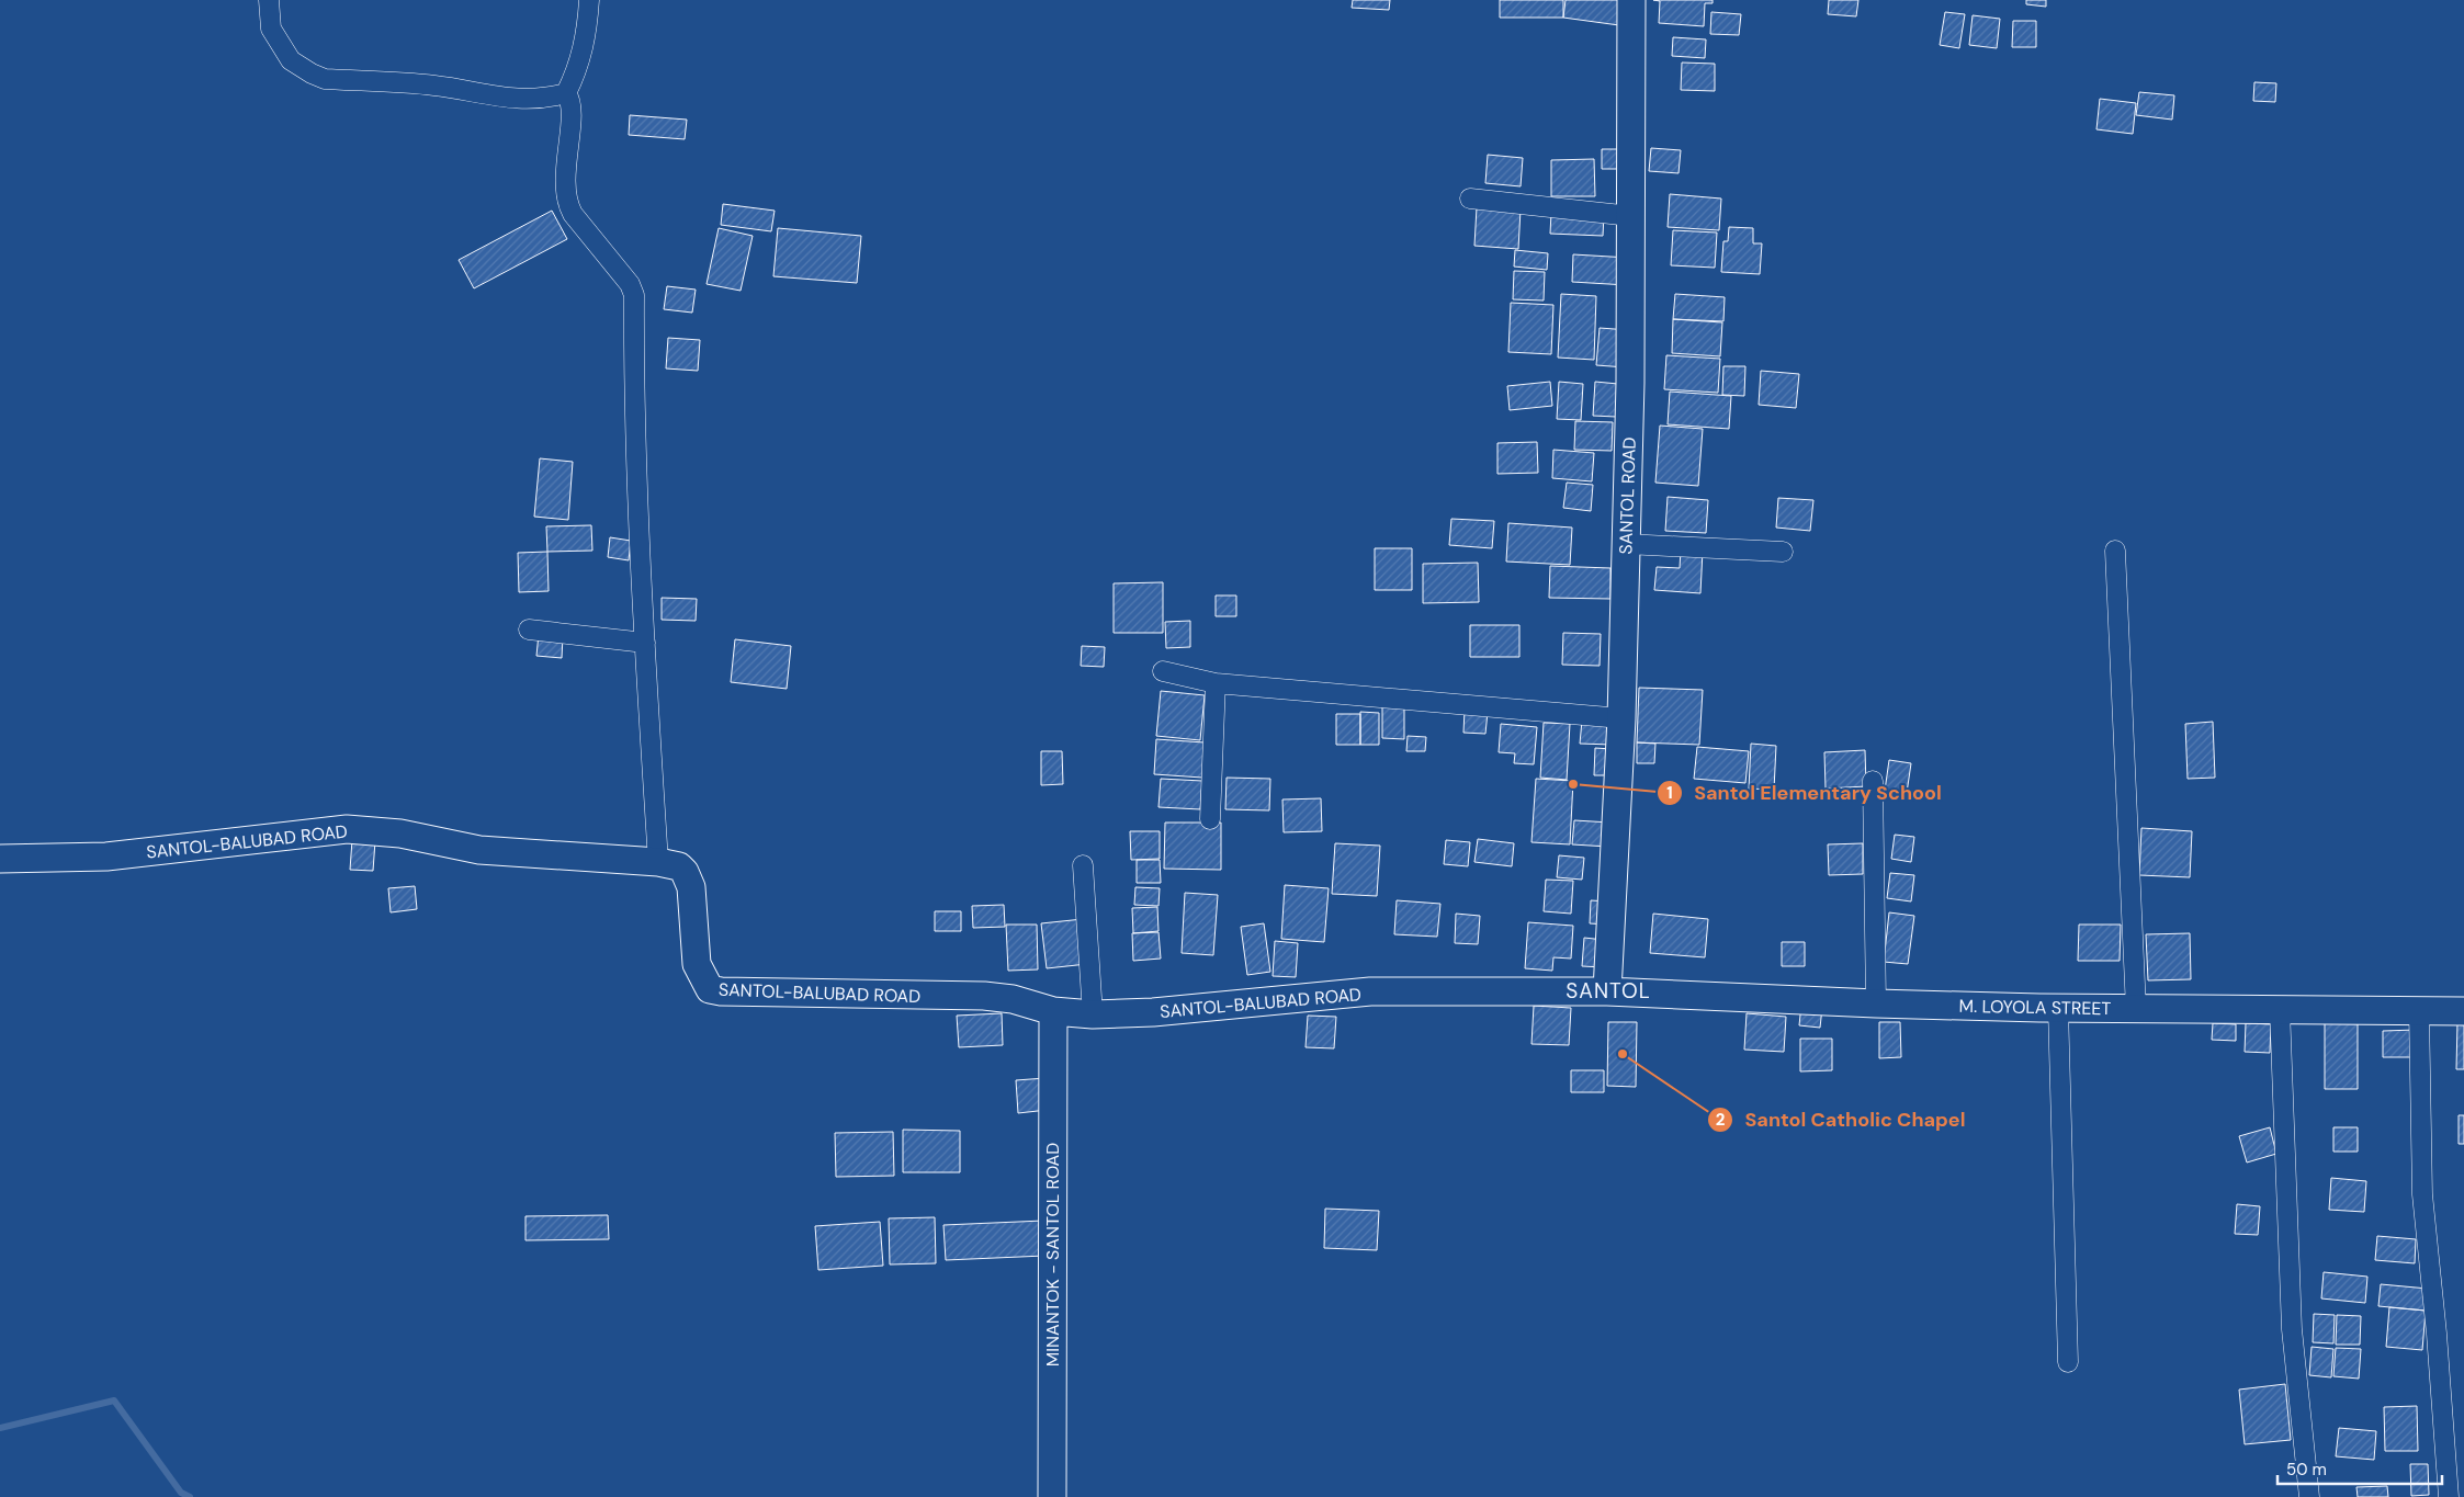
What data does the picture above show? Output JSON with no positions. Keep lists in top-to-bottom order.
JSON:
{
  "streets": {
    "street": [
      "SANTOL ROAD",
      "SANTOL-BALUBAD ROAD",
      "M. LOYOLA STREET",
      "MINANTOK - SANTOL ROAD"
    ]
  },
  "crossings": [
    ["SANTOL ROAD", "SANTOL-BALUBAD ROAD"],
    ["SANTOL ROAD", "M. LOYOLA STREET"],
    ["SANTOL-BALUBAD ROAD", "M. LOYOLA STREET"],
    ["SANTOL-BALUBAD ROAD", "MINANTOK - SANTOL ROAD"]
  ],
  "districts": ["SANTOL"],
  "places": ["Santol Elementary School", "Santol Catholic Chapel"],
  "scale_bar": "50 m"
}
